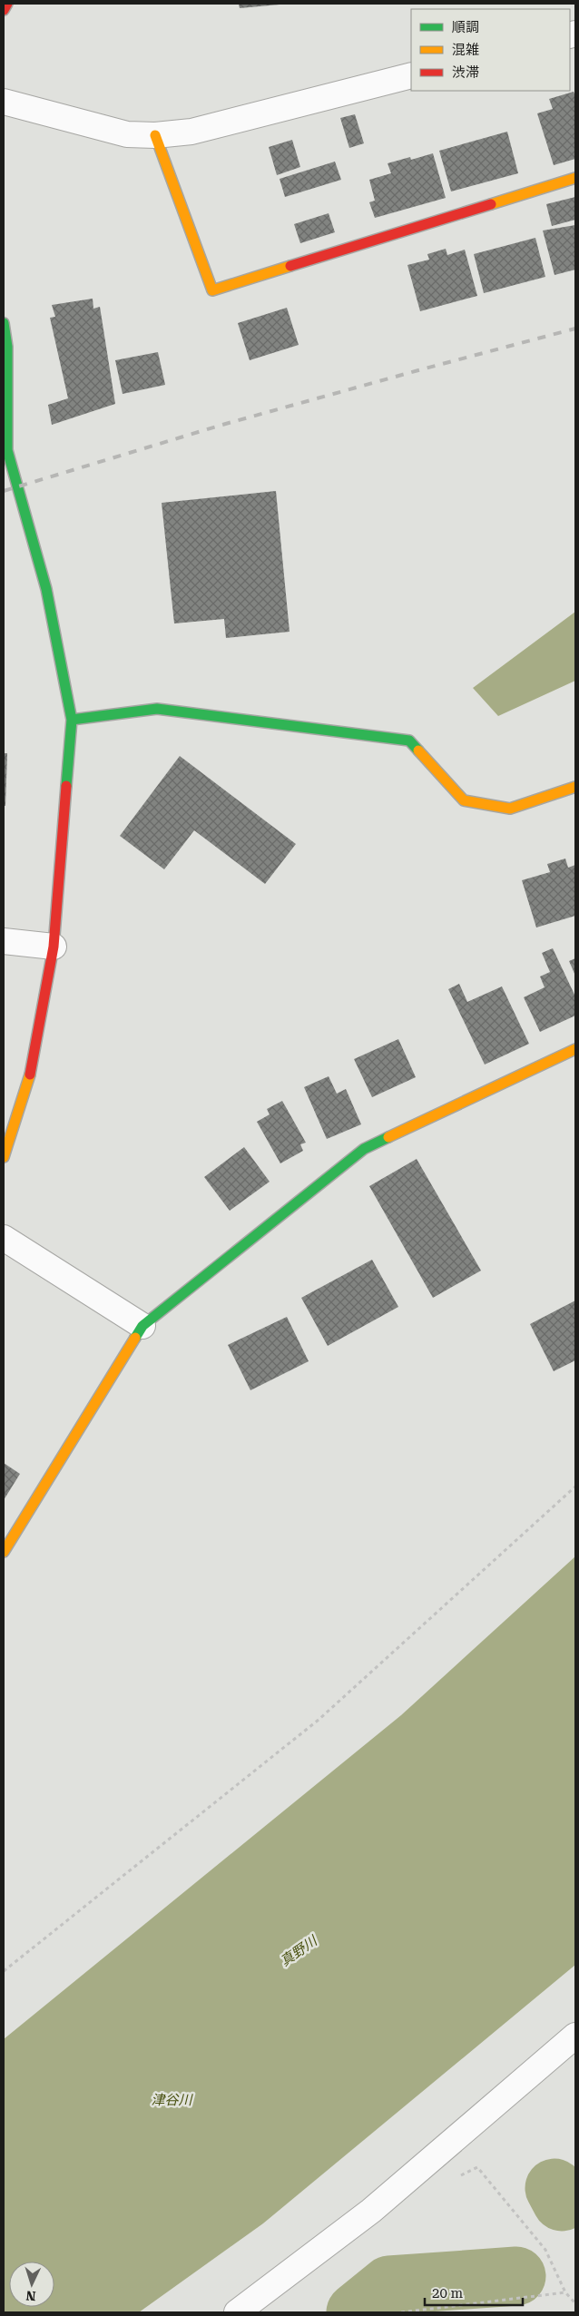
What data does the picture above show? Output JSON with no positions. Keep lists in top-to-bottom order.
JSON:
{
  "water": ["真野川", "津谷川"],
  "legend": ["順調", "混雑", "渋滞"],
  "scale_bar": "20 m",
  "north": "bottom"
}
